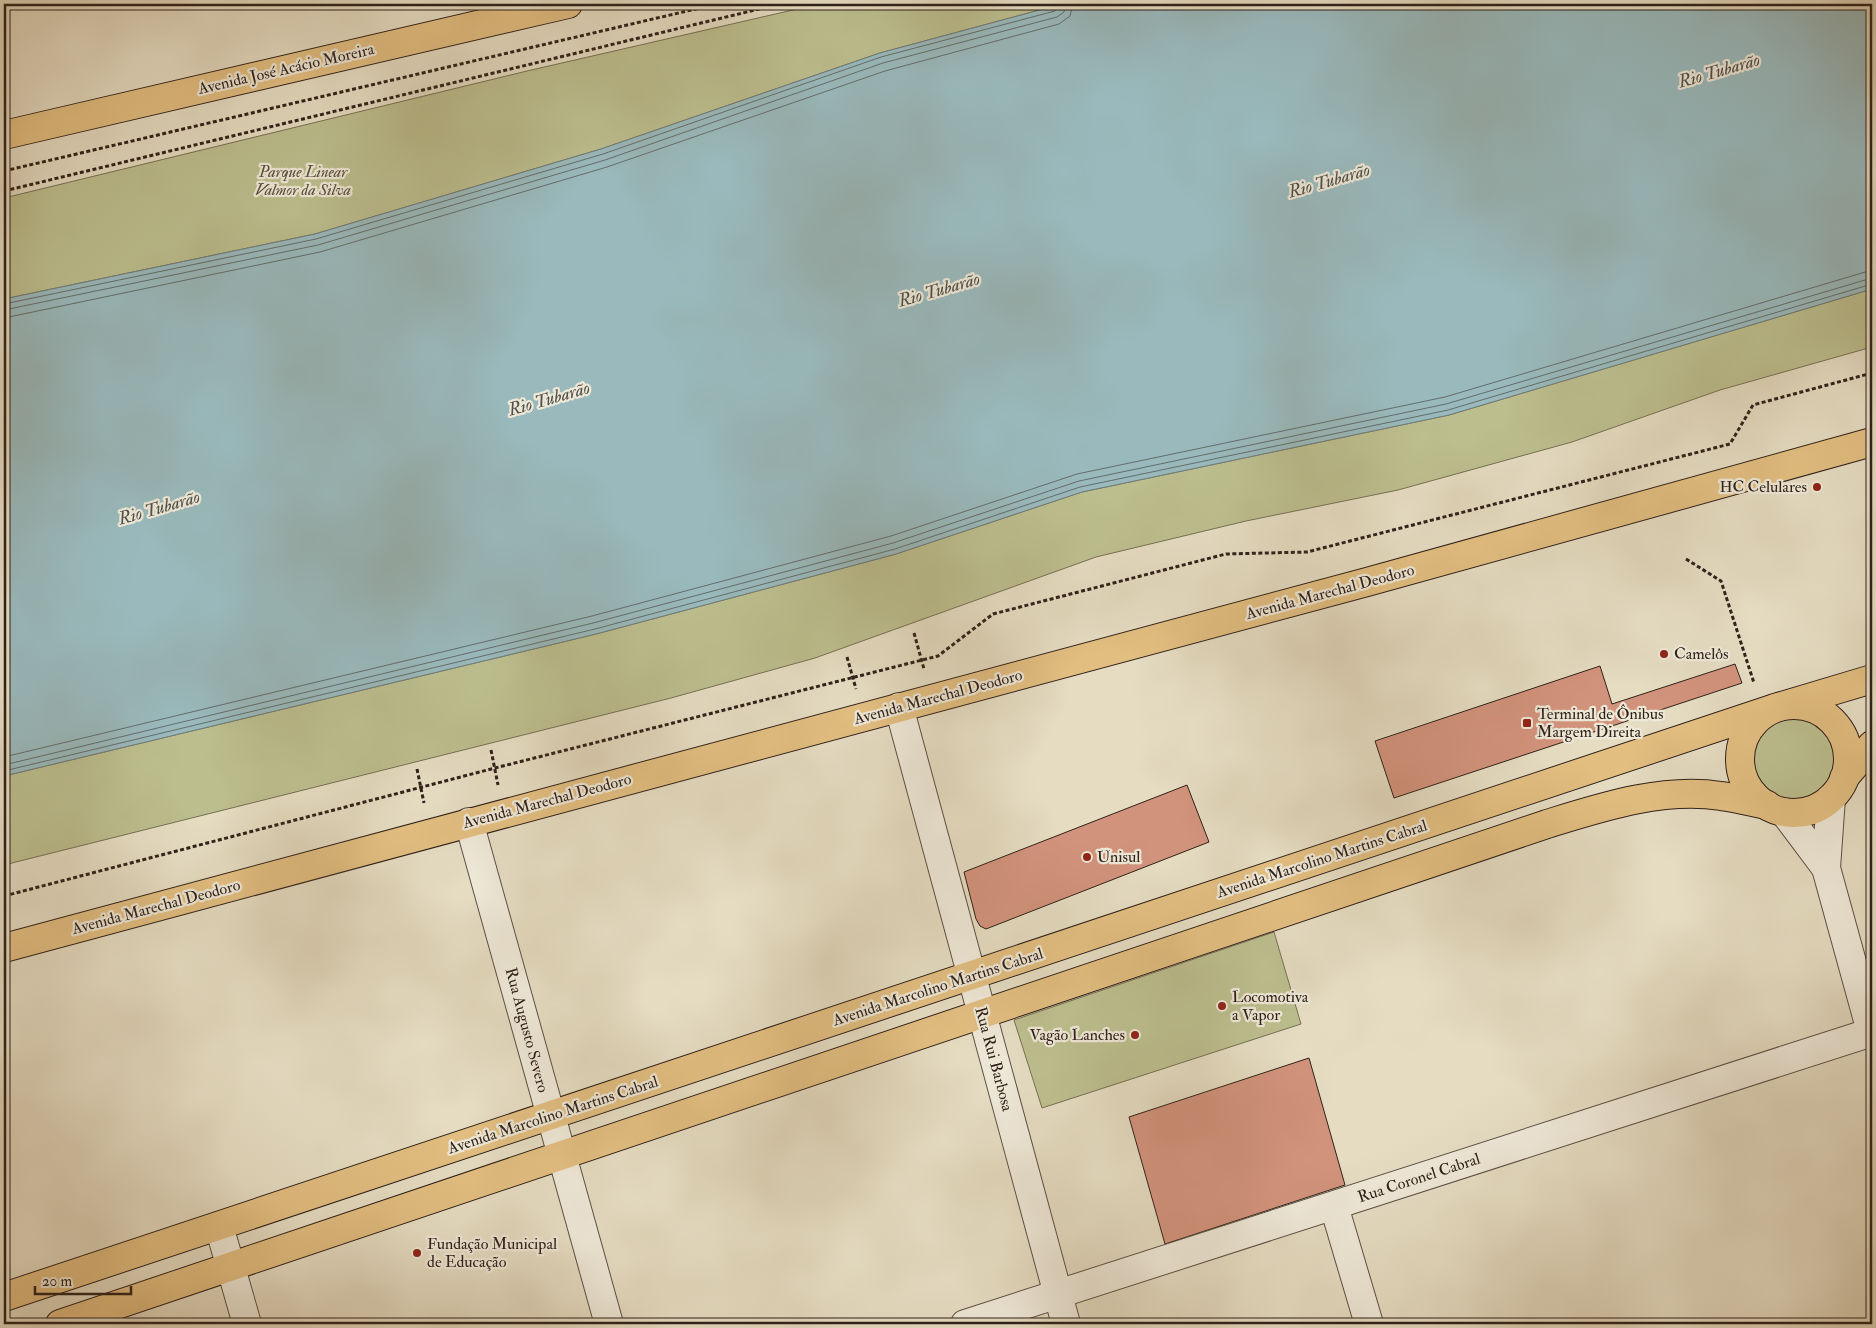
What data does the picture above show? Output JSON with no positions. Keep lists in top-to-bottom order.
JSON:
{
  "streets": {
    "main road": ["Avenida José Acácio Moreira", "Avenida Marechal Deodoro", "Avenida Marcolino Martins Cabral"],
    "street": ["Rua Augusto Severo", "Rua Rui Barbosa", "Rua Coronel Cabral"]
  },
  "crossings": [
    ["Avenida Marechal Deodoro", "Rua Augusto Severo"],
    ["Avenida Marechal Deodoro", "Rua Rui Barbosa"],
    ["Avenida Marcolino Martins Cabral", "Rua Augusto Severo"],
    ["Avenida Marcolino Martins Cabral", "Rua Rui Barbosa"],
    ["Rua Rui Barbosa", "Rua Coronel Cabral"]
  ],
  "water": ["Rio Tubarão"],
  "parks": ["Parque Linear Valmor da Silva"],
  "places": {
    "other": [
      "HC Celulares",
      "Camelôs",
      "Unisul",
      "Locomotiva a Vapor",
      "Vagão Lanches",
      "Fundação Municipal de Educação"
    ],
    "transit": ["Terminal de Ônibus Margem Direita"]
  },
  "scale_bar": "20 m"
}
